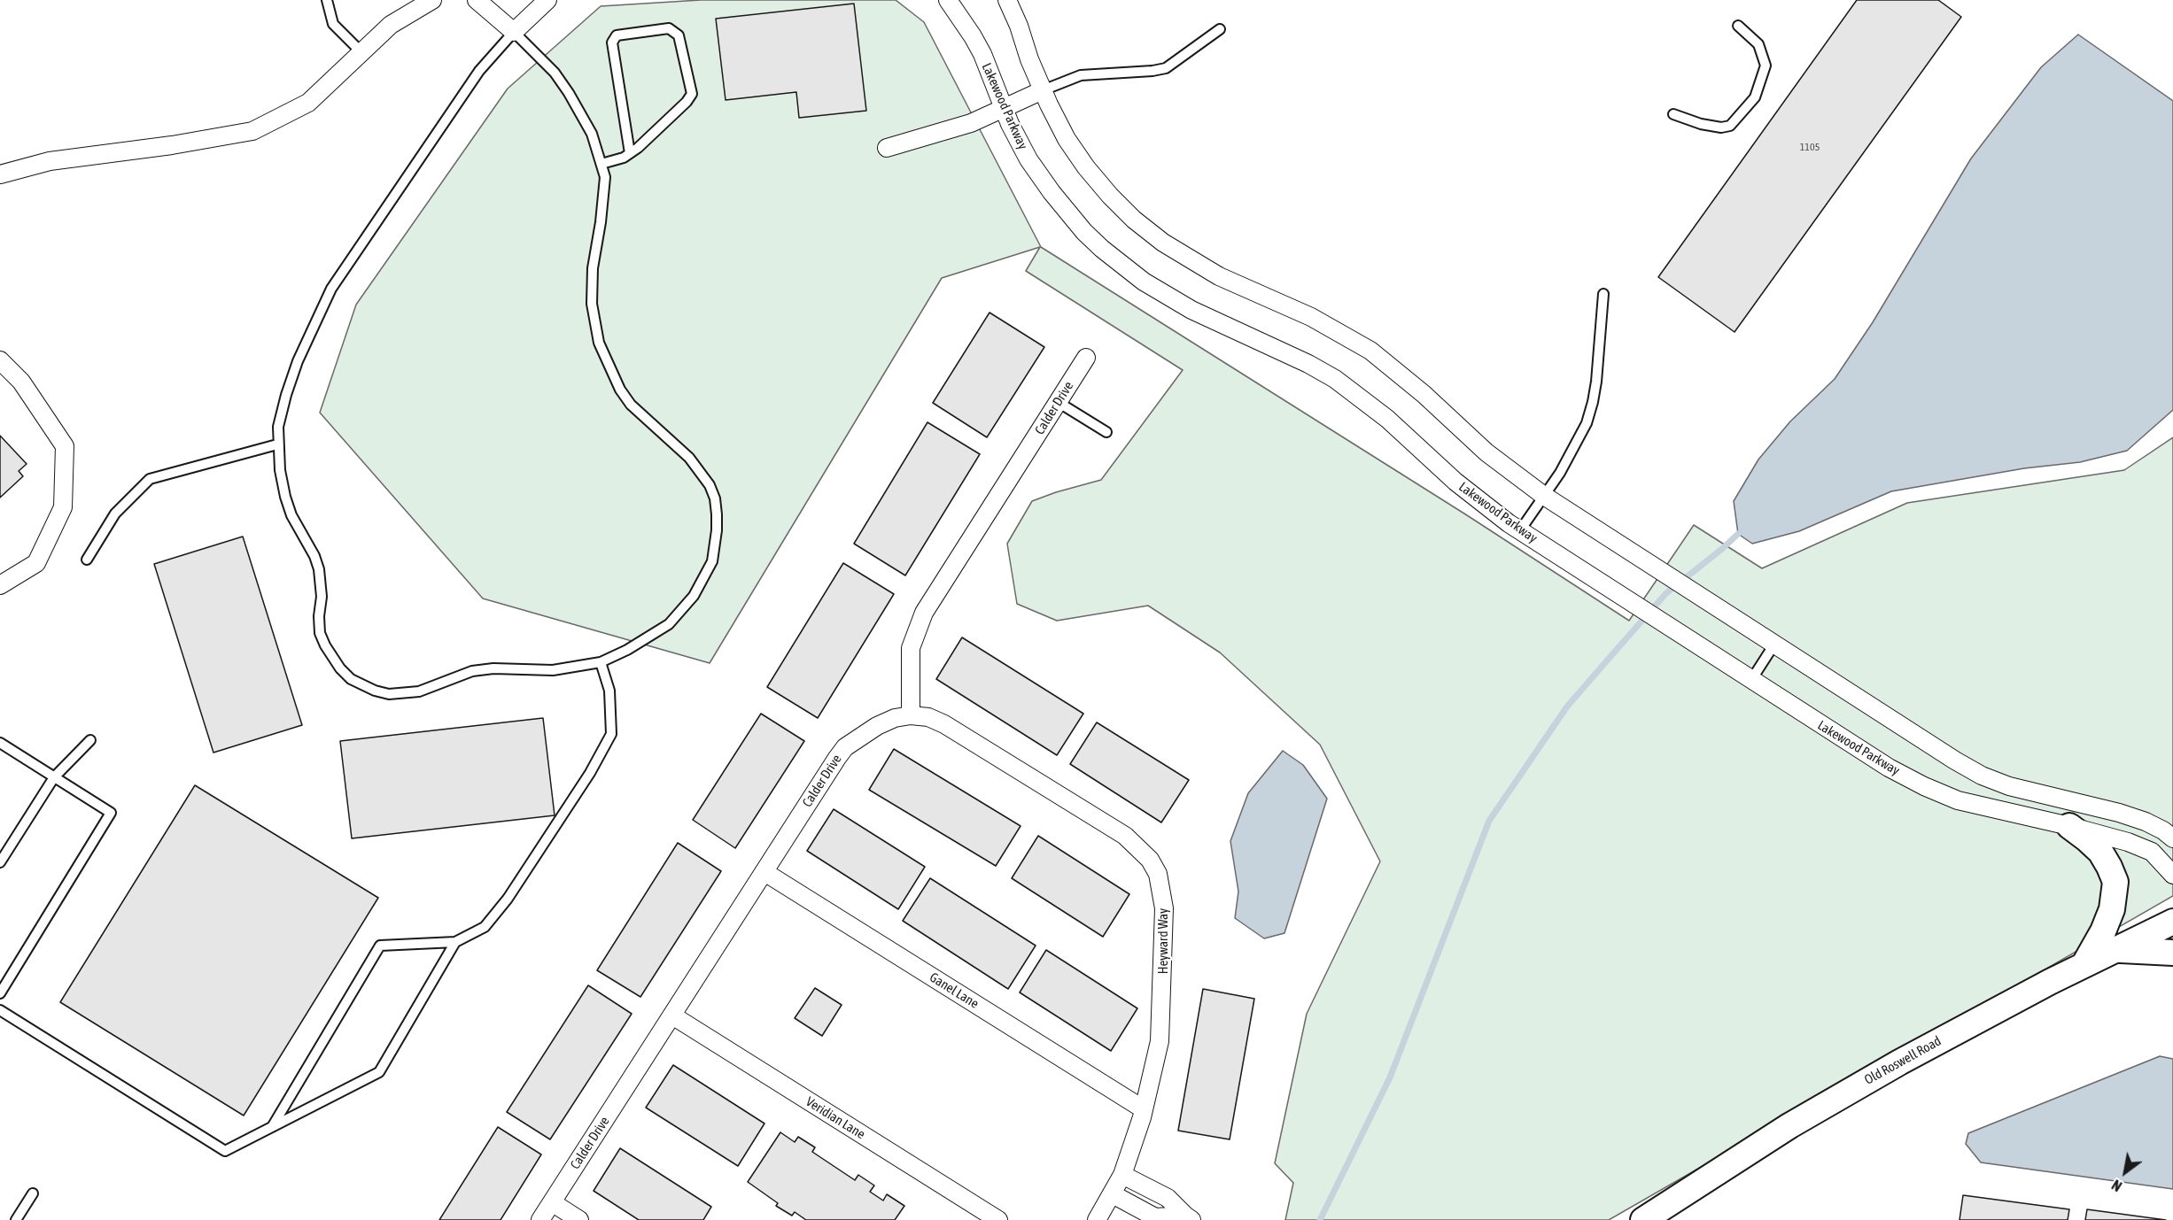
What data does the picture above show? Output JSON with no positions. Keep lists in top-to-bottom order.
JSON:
{
  "streets": {
    "street": [
      "Lakewood Parkway",
      "Calder Drive",
      "Heyward Way",
      "Ganel Lane",
      "Old Roswell Road",
      "Veridian Lane"
    ]
  },
  "crossings": [
    ["Calder Drive", "Heyward Way"],
    ["Calder Drive", "Ganel Lane"],
    ["Calder Drive", "Veridian Lane"],
    ["Heyward Way", "Ganel Lane"]
  ],
  "house_numbers": ["1105"],
  "north": "bottom left"
}
